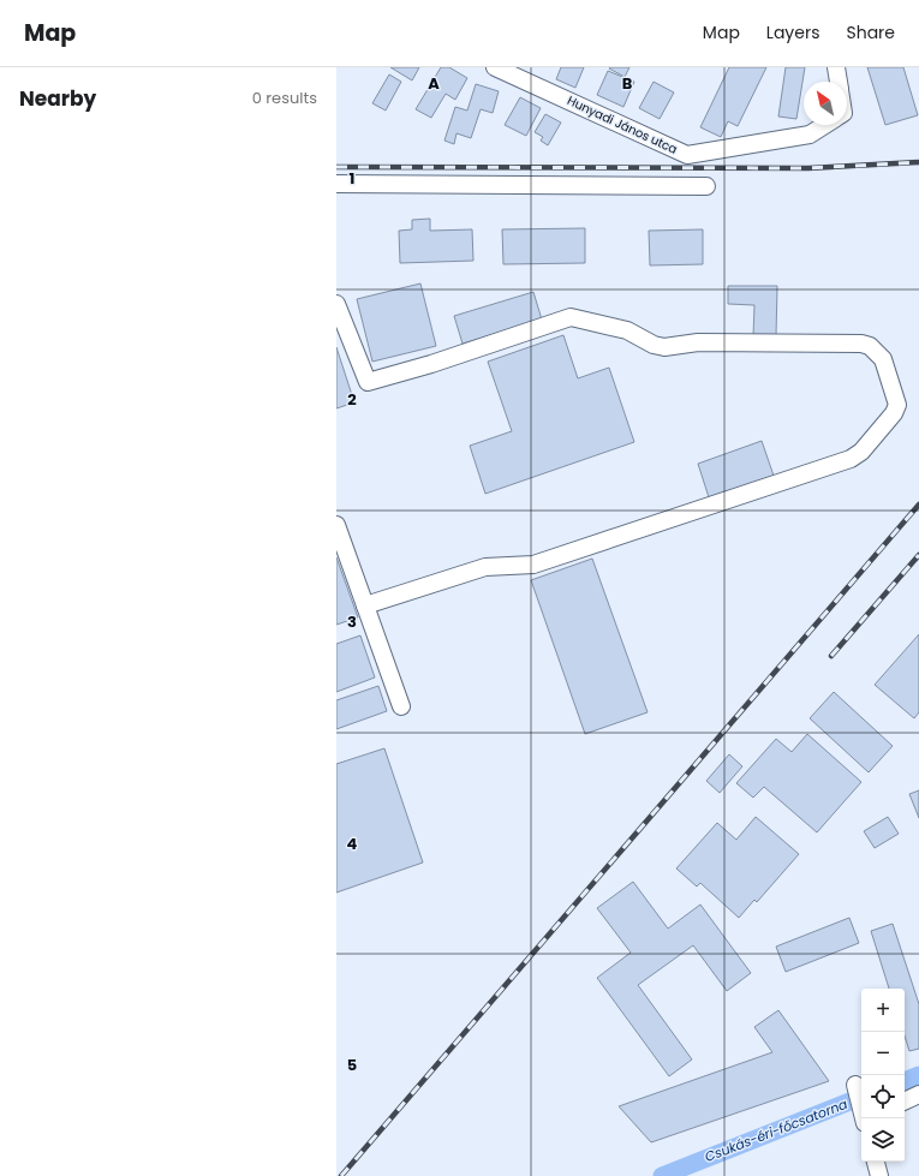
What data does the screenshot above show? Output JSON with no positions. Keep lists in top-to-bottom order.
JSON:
{
  "streets": {
    "street": ["Hunyadi János utca"]
  },
  "water": ["Csukás-éri-főcsatorna"],
  "north": "top left",
  "page": {
    "header": "Map",
    "nav": ["Map", "Layers", "Share"],
    "heading": ["Nearby", "0 results"],
    "map_buttons": ["+", "−"]
  },
  "grid": {
    "columns": ["A", "B"],
    "rows": [
      "1",
      "2",
      "3",
      "4",
      "5"
    ]
  }
}
